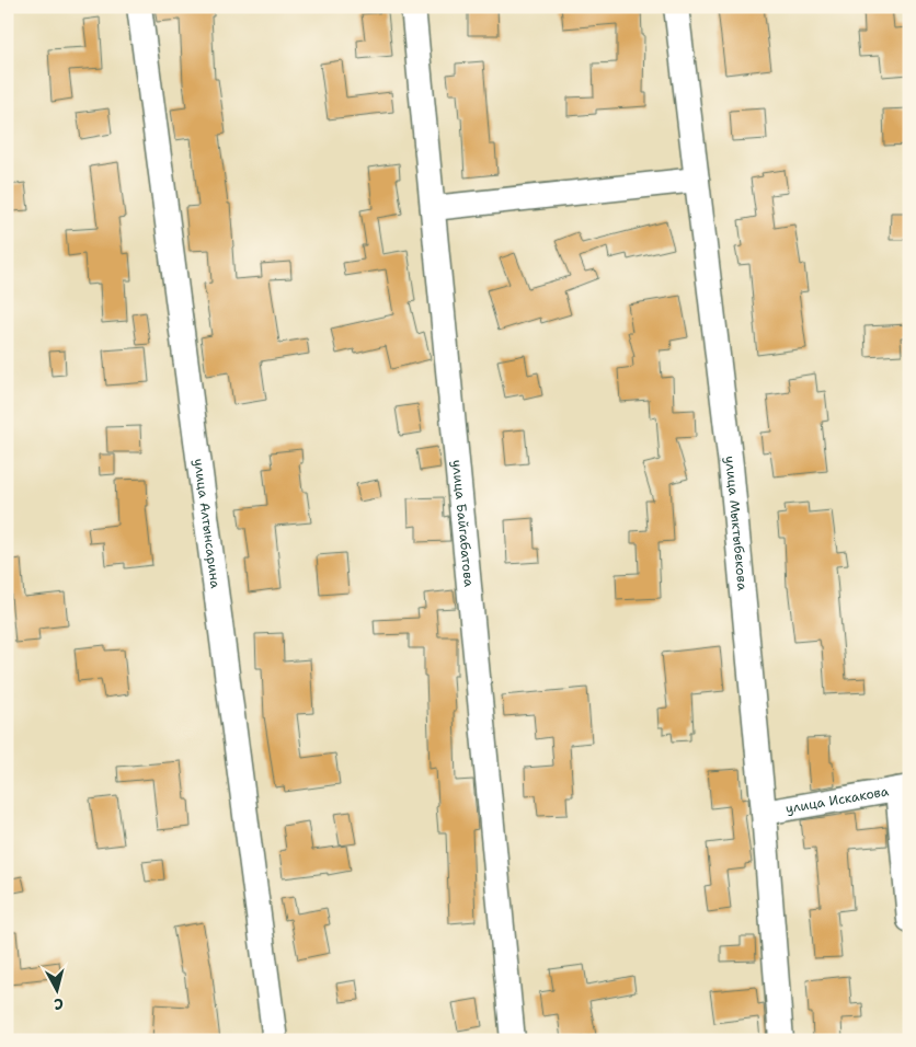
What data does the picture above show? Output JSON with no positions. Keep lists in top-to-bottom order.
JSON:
{
  "streets": {
    "street": [
      "улица Мыктыбекова",
      "улица Алтынсарина",
      "улица Байгабатова",
      "улица Искакова"
    ]
  },
  "crossings": [
    ["улица Мыктыбекова", "улица Искакова"]
  ],
  "north": "bottom"
}
